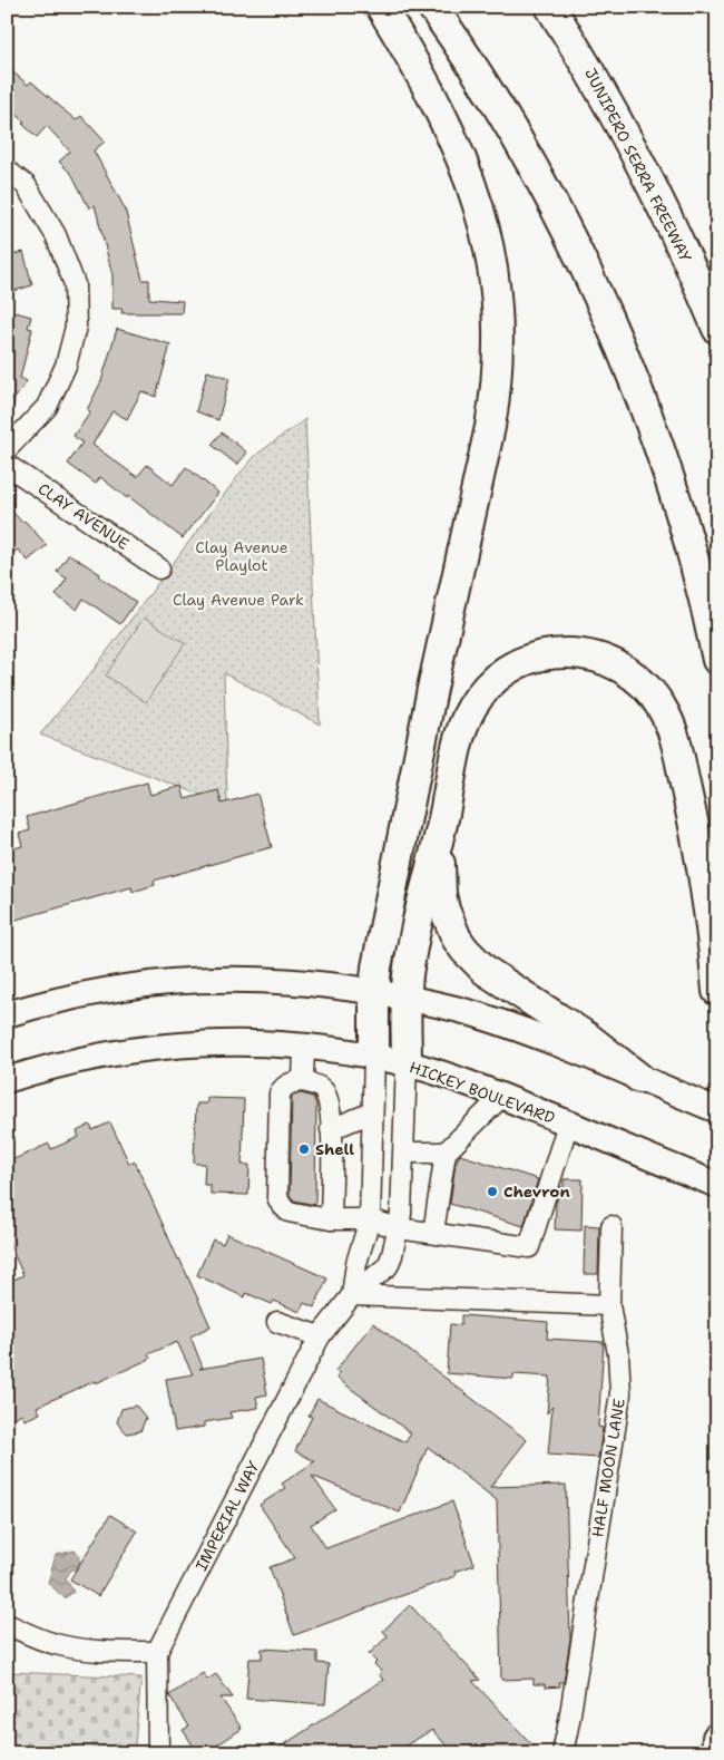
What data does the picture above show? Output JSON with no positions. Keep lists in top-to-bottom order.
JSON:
{
  "streets": {
    "highway": ["JUNIPERO SERRA FREEWAY"],
    "main road": ["HICKEY BOULEVARD"],
    "street": ["CLAY AVENUE", "HALF MOON LANE", "IMPERIAL WAY"]
  },
  "crossings": [
    ["HICKEY BOULEVARD", "IMPERIAL WAY"]
  ],
  "parks": ["Clay Avenue Playlot", "Clay Avenue Park"],
  "places": ["Shell", "Chevron"]
}
